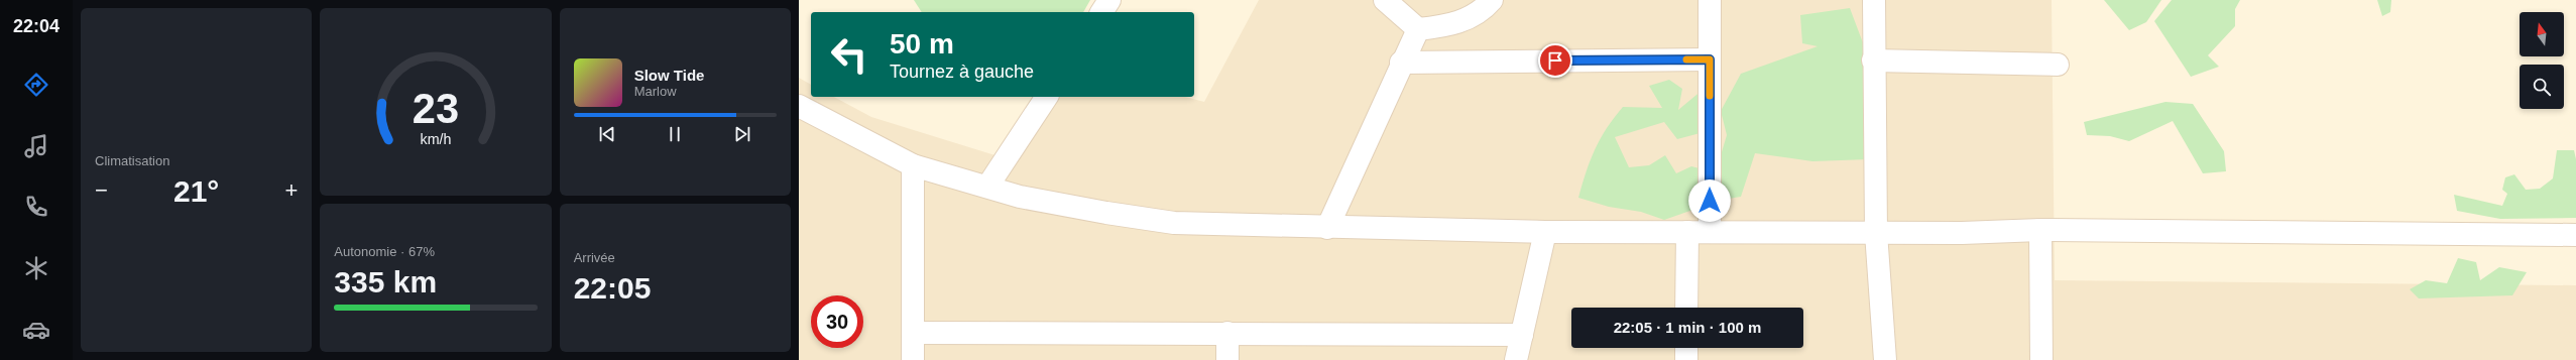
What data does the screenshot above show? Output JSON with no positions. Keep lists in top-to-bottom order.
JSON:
{
  "north": "top",
  "page": {
    "tabs": "22:04",
    "tile": [
      "Climatisation",
      ["Autonomie · 67%", "335 km"],
      ["Arrivée", "22:05"]
    ],
    "turn": ["50 m", "Tournez à gauche"],
    "song": ["Slow Tide", "Marlow"],
    "heat": ["−", "21°", "+"],
    "limit": "30",
    "trip": "22:05 · 1 min · 100 m",
    "gauge": ["23", "km/h"]
  }
}
